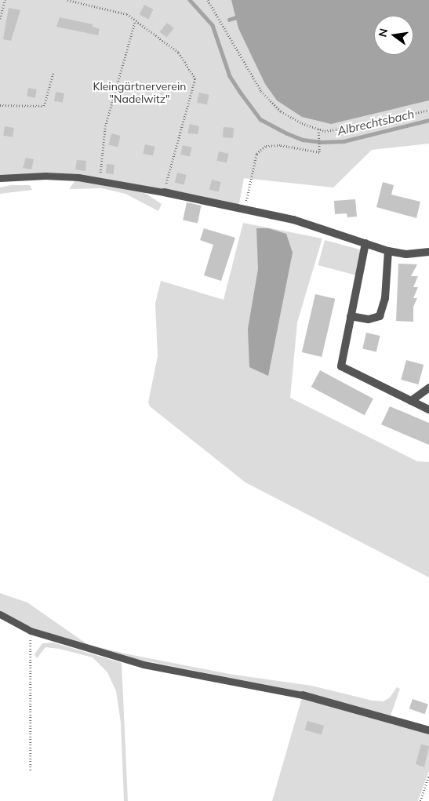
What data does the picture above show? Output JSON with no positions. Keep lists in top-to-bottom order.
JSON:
{
  "water": ["Albrechtsbach"],
  "parks": ["Kleingärtnerverein \"Nadelwitz\""],
  "north": "left"
}
